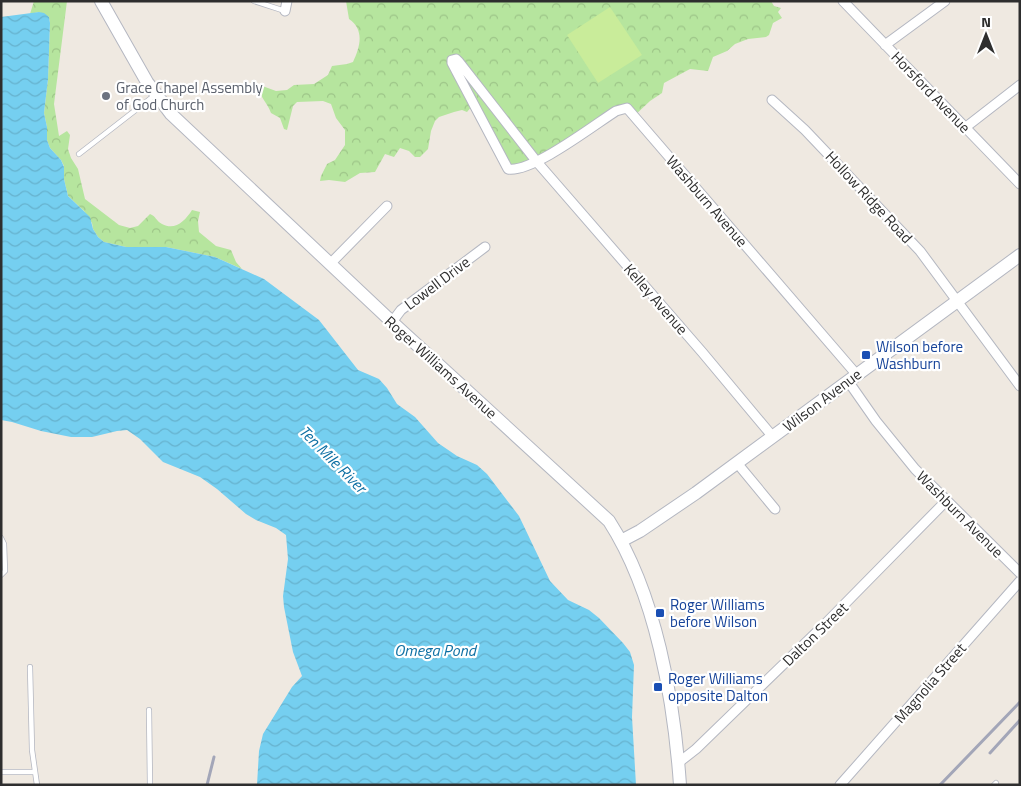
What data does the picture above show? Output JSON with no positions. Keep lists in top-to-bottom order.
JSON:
{
  "streets": {
    "main road": ["Roger Williams Avenue", "Wilson Avenue"],
    "street": [
      "Horsford Avenue",
      "Hollow Ridge Road",
      "Washburn Avenue",
      "Lowell Drive",
      "Kelley Avenue",
      "Dalton Street",
      "Magnolia Street"
    ]
  },
  "crossings": [
    ["Hollow Ridge Road", "Wilson Avenue"],
    ["Washburn Avenue", "Kelley Avenue"],
    ["Washburn Avenue", "Wilson Avenue"],
    ["Washburn Avenue", "Dalton Street"],
    ["Lowell Drive", "Roger Williams Avenue"],
    ["Kelley Avenue", "Wilson Avenue"],
    ["Roger Williams Avenue", "Wilson Avenue"],
    ["Roger Williams Avenue", "Dalton Street"]
  ],
  "water": ["Ten Mile River", "Omega Pond"],
  "places": {
    "other": ["Grace Chapel Assembly of God Church"],
    "transit": ["Wilson before Washburn", "Roger Williams before Wilson", "Roger Williams opposite Dalton"]
  },
  "north": "top"
}
